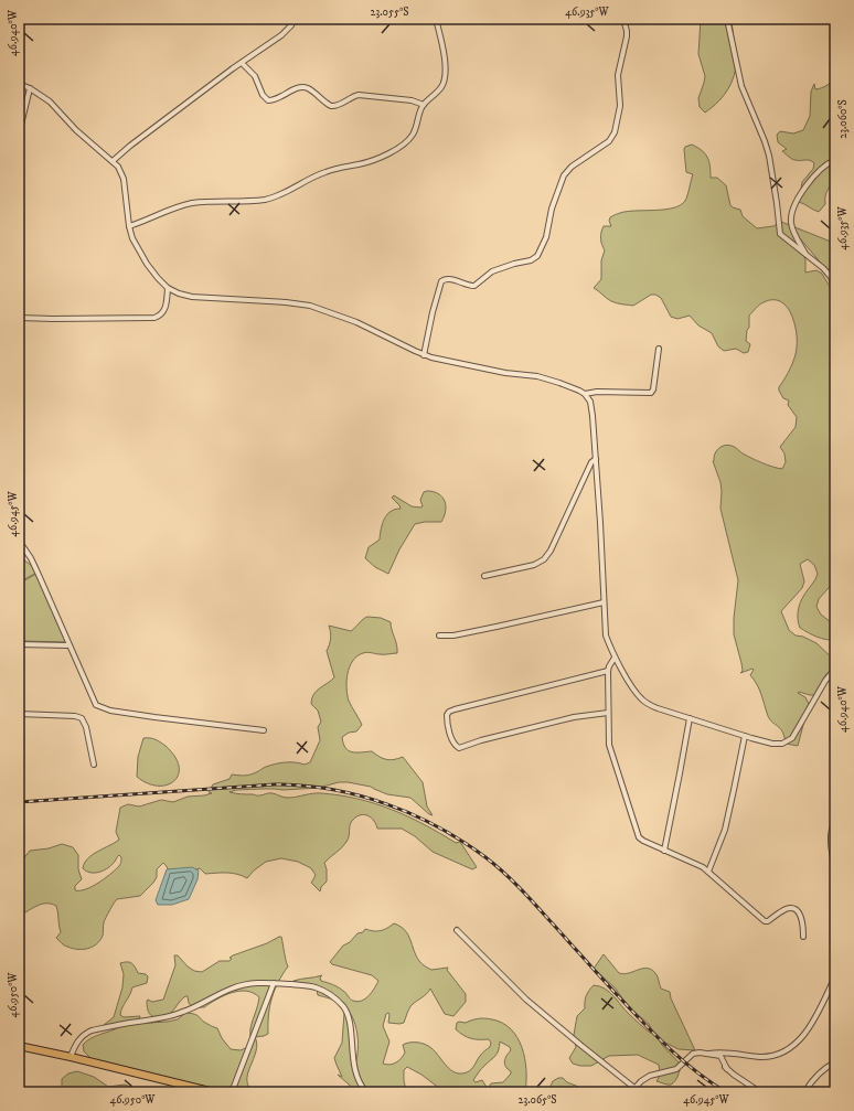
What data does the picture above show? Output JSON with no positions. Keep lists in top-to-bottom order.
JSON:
{
  "coordinates": [
    "23.055°S",
    "46.935°W",
    "46.940°W",
    "23.060°S",
    "46.945°W",
    "46.950°W",
    "23.065°S"
  ]
}
